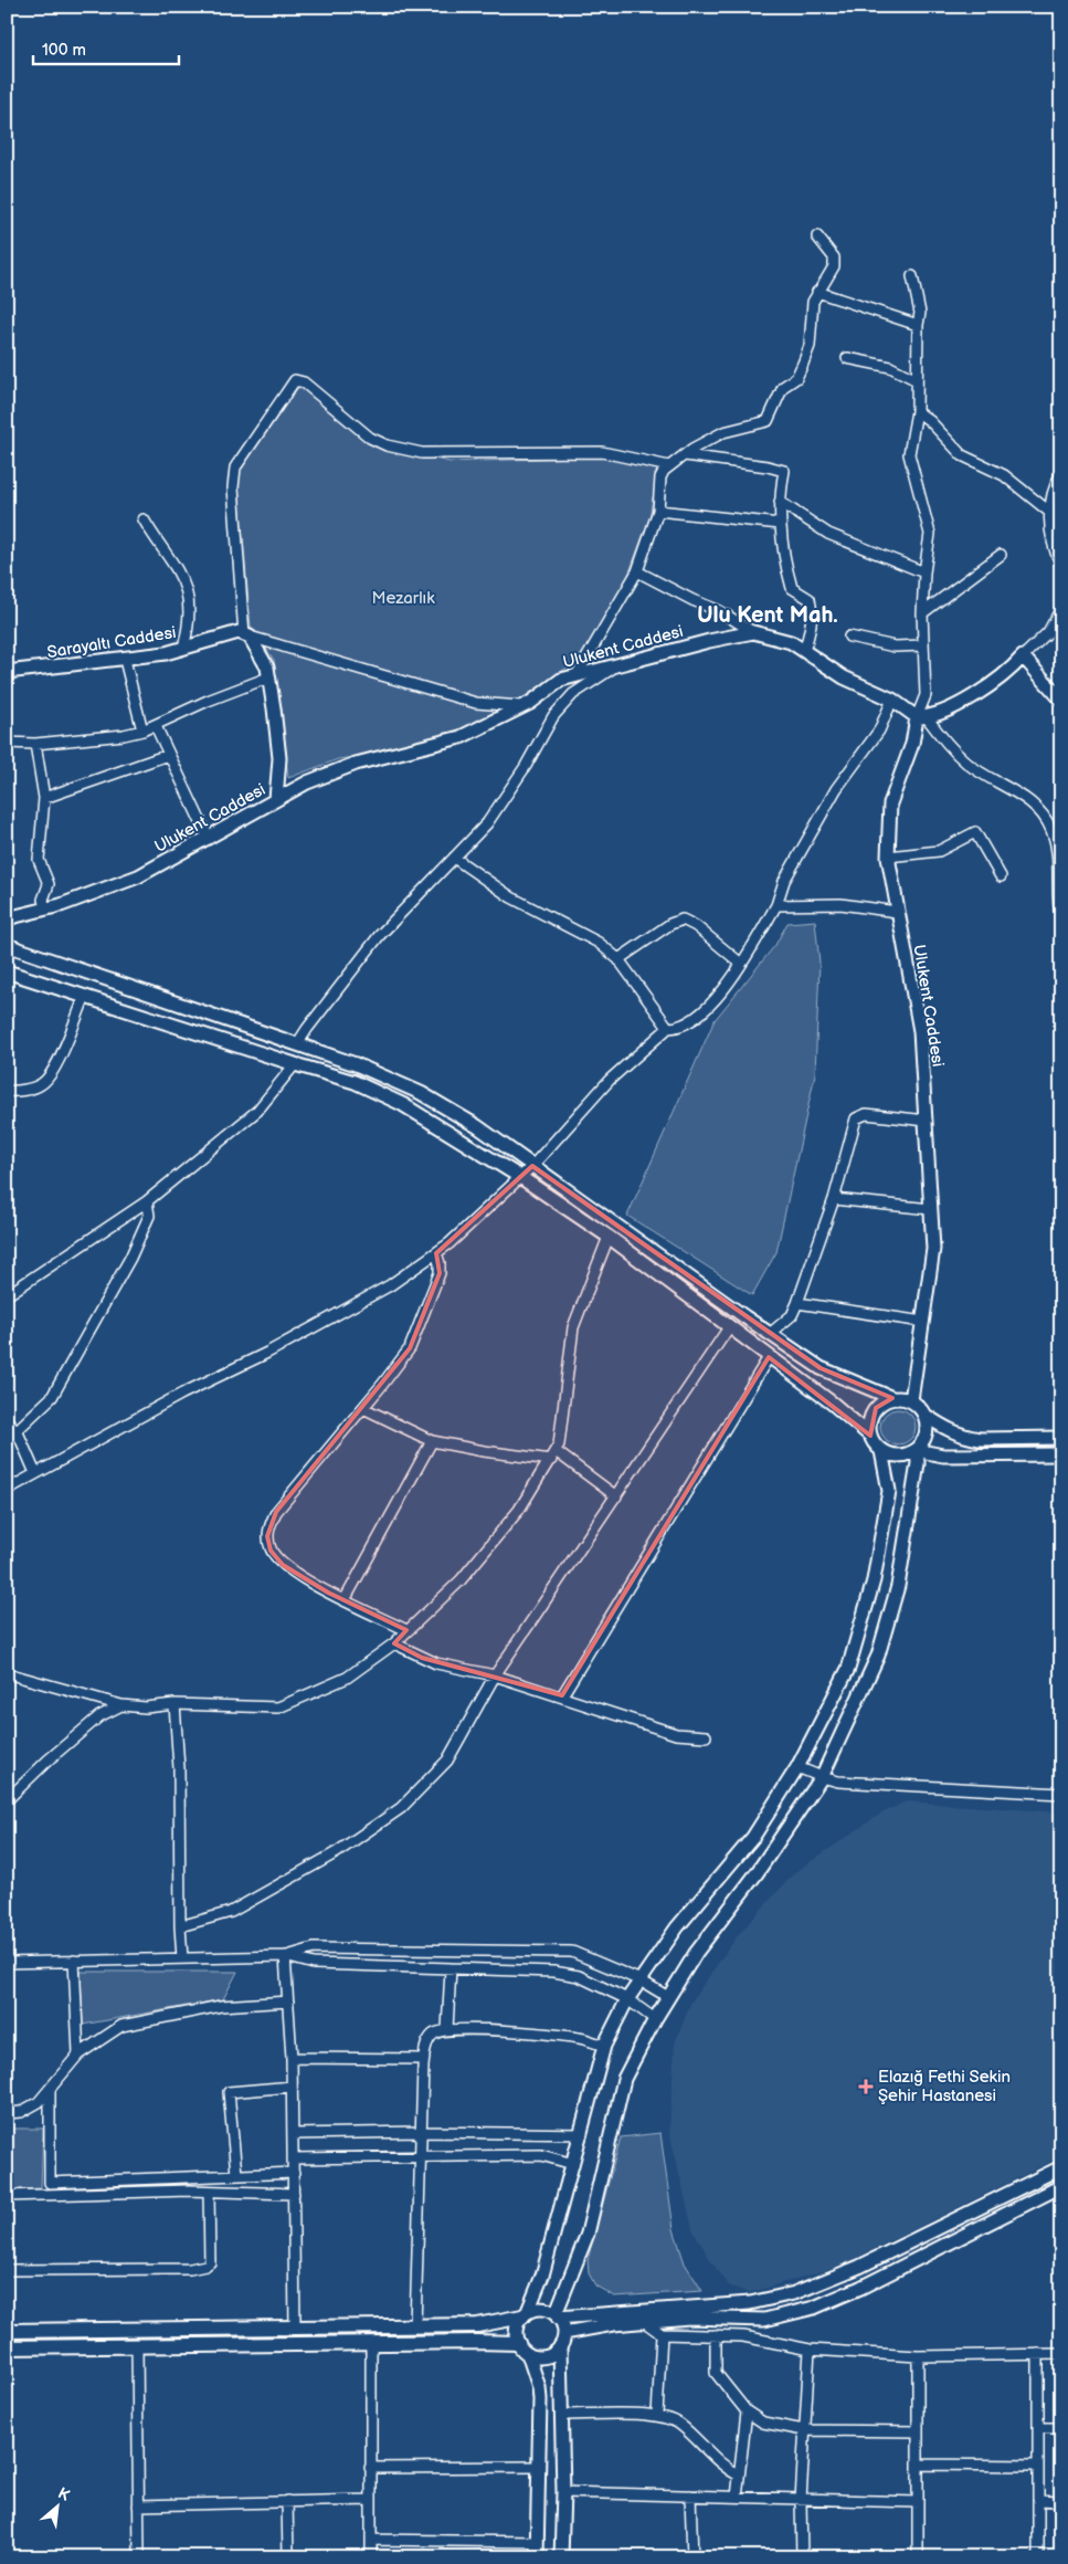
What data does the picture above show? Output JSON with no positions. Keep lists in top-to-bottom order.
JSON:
{
  "streets": {
    "street": ["Sarayaltı Caddesi", "Ulukent Caddesi"]
  },
  "districts": ["Ulu Kent Mah."],
  "parks": ["Mezarlık"],
  "places": {
    "health": ["Elazığ Fethi Sekin Şehir Hastanesi"]
  },
  "scale_bar": "100 m",
  "north": "top right"
}
